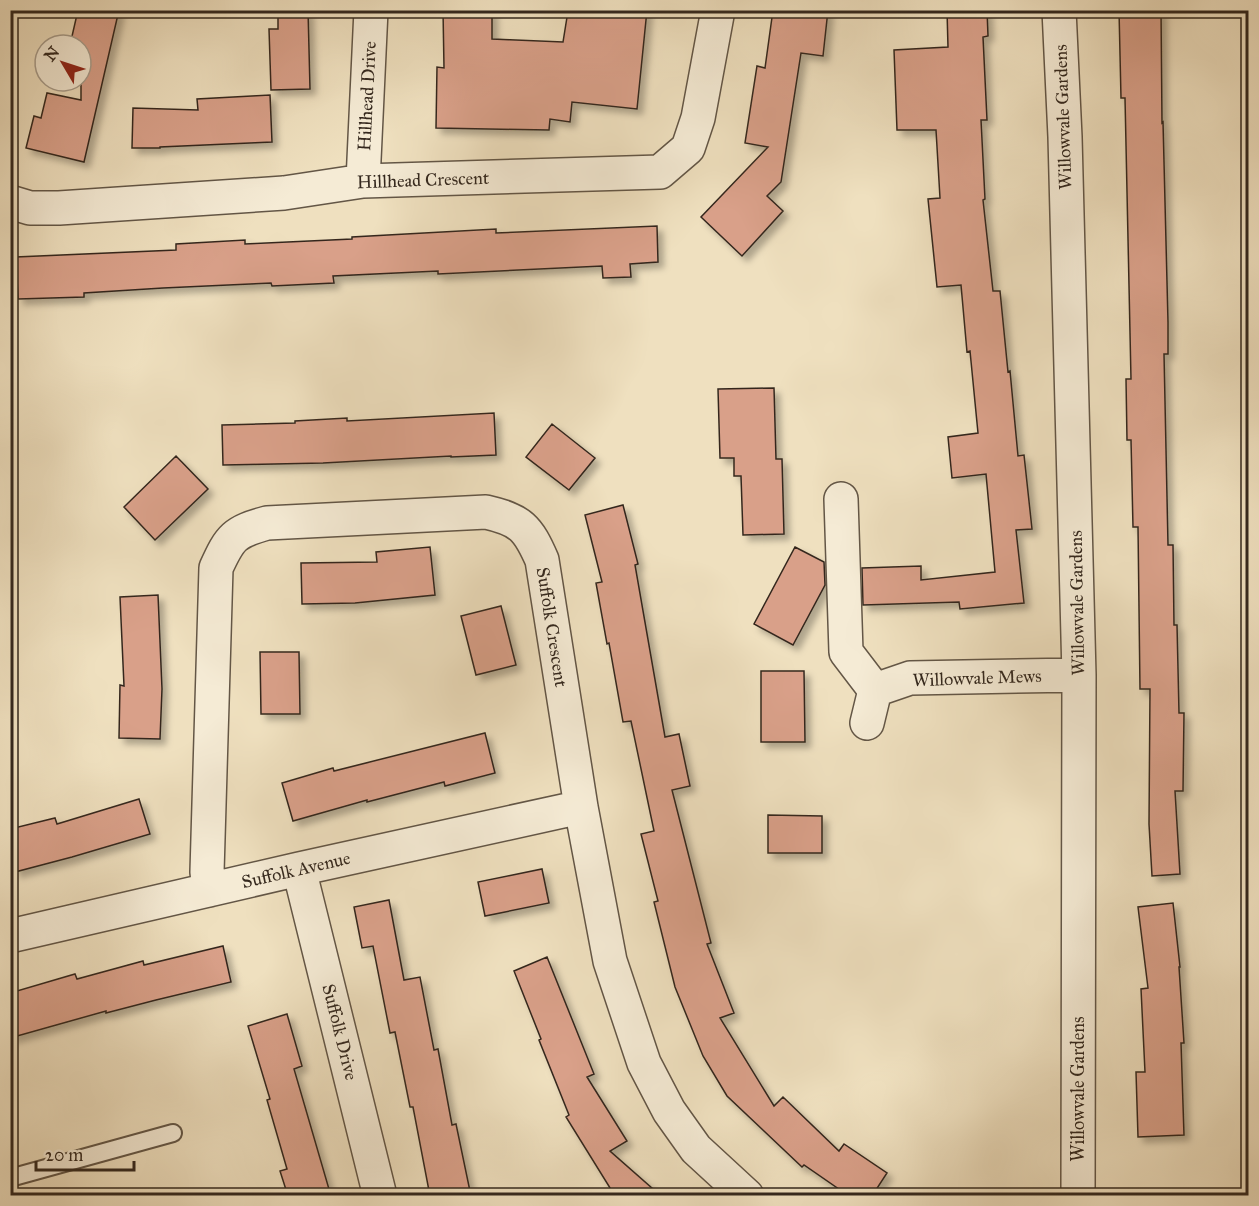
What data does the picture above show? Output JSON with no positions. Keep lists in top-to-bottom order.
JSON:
{
  "streets": {
    "street": [
      "Hillhead Drive",
      "Willowvale Gardens",
      "Hillhead Crescent",
      "Suffolk Crescent",
      "Willowvale Mews",
      "Suffolk Avenue",
      "Suffolk Drive"
    ]
  },
  "crossings": [
    ["Hillhead Drive", "Hillhead Crescent"],
    ["Willowvale Gardens", "Willowvale Mews"],
    ["Suffolk Crescent", "Suffolk Avenue"],
    ["Suffolk Avenue", "Suffolk Drive"]
  ],
  "scale_bar": "20 m",
  "north": "top left"
}
